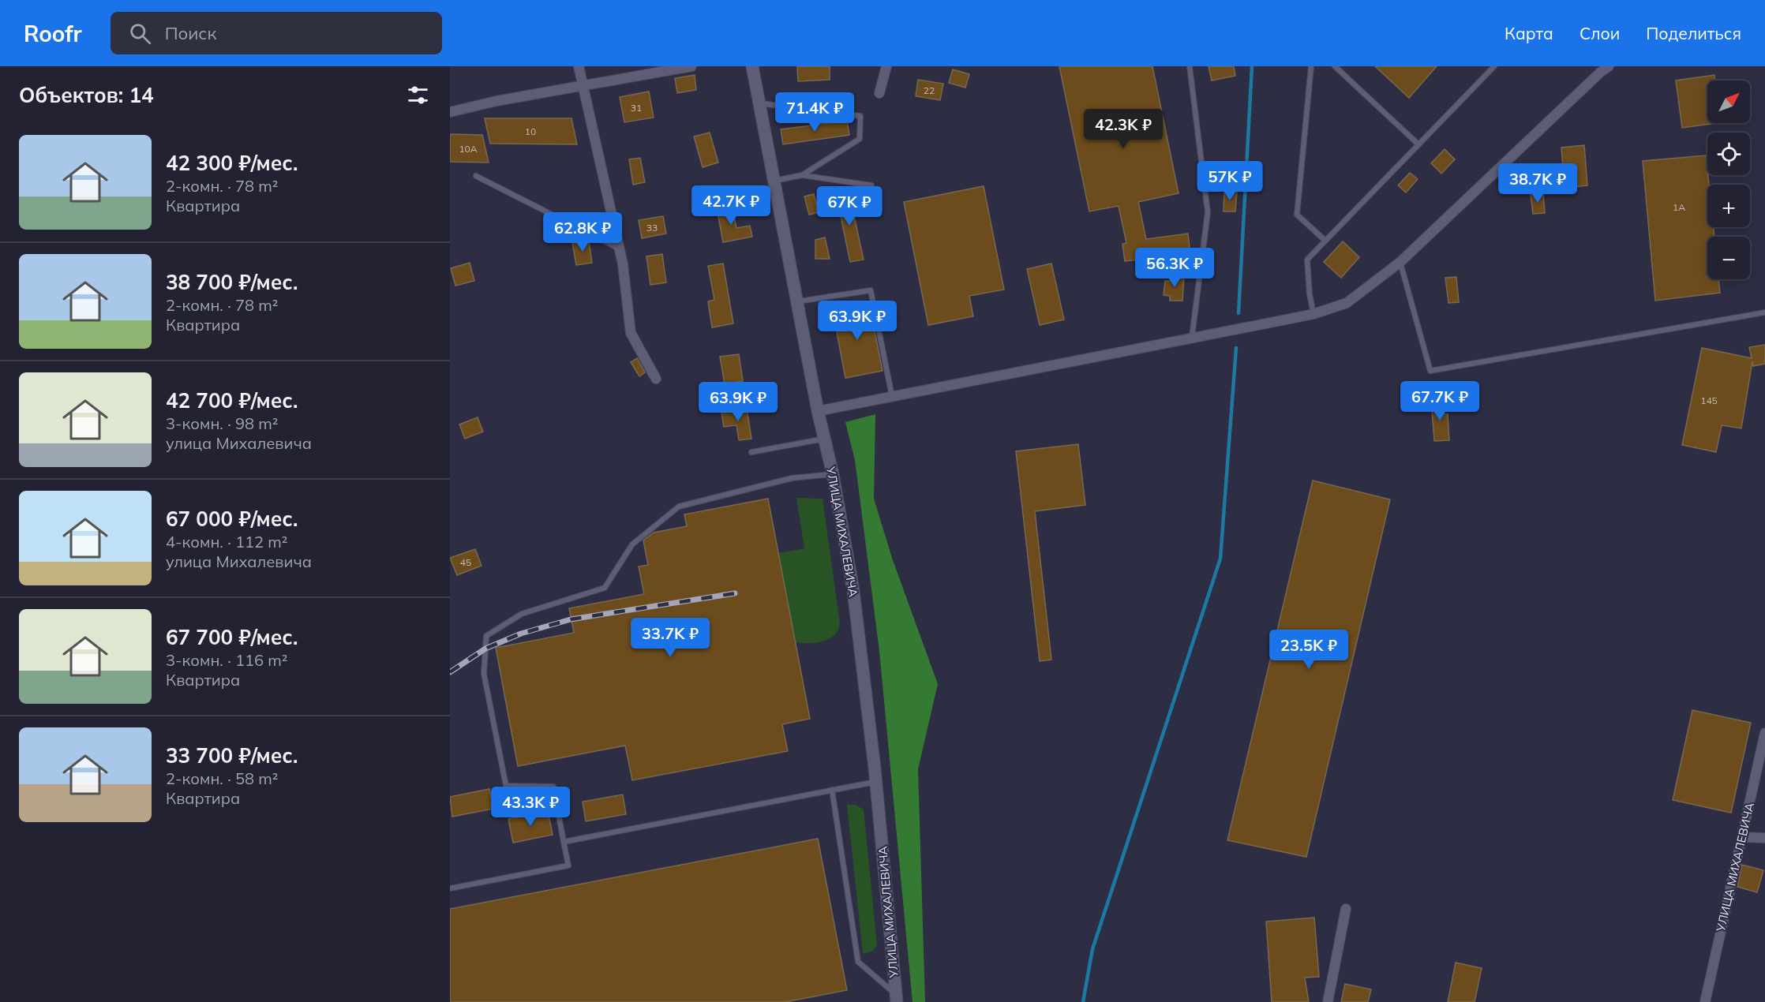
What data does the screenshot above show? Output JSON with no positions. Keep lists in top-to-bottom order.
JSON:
{
  "streets": {
    "street": ["УЛИЦА МИХАЛЕВИЧА"]
  },
  "house_numbers": [
    "22",
    "31",
    "10",
    "10А",
    "1А",
    "33",
    "145",
    "45"
  ],
  "north": "top right",
  "page": {
    "header": "Roofr",
    "search": "Поиск",
    "nav": ["Карта", "Слои", "Поделиться"],
    "heading": "Объектов: 14",
    "map_buttons": ["+", "−"],
    "price": [
      "71.4K ₽",
      "42.3K ₽",
      "57K ₽",
      "38.7K ₽",
      "42.7K ₽",
      "67K ₽",
      "62.8K ₽",
      "56.3K ₽",
      "63.9K ₽",
      "67.7K ₽",
      "63.9K ₽",
      "33.7K ₽",
      "23.5K ₽",
      "43.3K ₽"
    ],
    "list": [
      {
        "name": "42 300 ₽/мес.",
        "note": "2-комн. · 78 m² · Квартира"
      },
      {
        "name": "38 700 ₽/мес.",
        "note": "2-комн. · 78 m² · Квартира"
      },
      {
        "name": "42 700 ₽/мес.",
        "note": "3-комн. · 98 m² · улица Михалевича"
      },
      {
        "name": "67 000 ₽/мес.",
        "note": "4-комн. · 112 m² · улица Михалевича"
      },
      {
        "name": "67 700 ₽/мес.",
        "note": "3-комн. · 116 m² · Квартира"
      },
      {
        "name": "33 700 ₽/мес.",
        "note": "2-комн. · 58 m² · Квартира"
      }
    ]
  }
}
